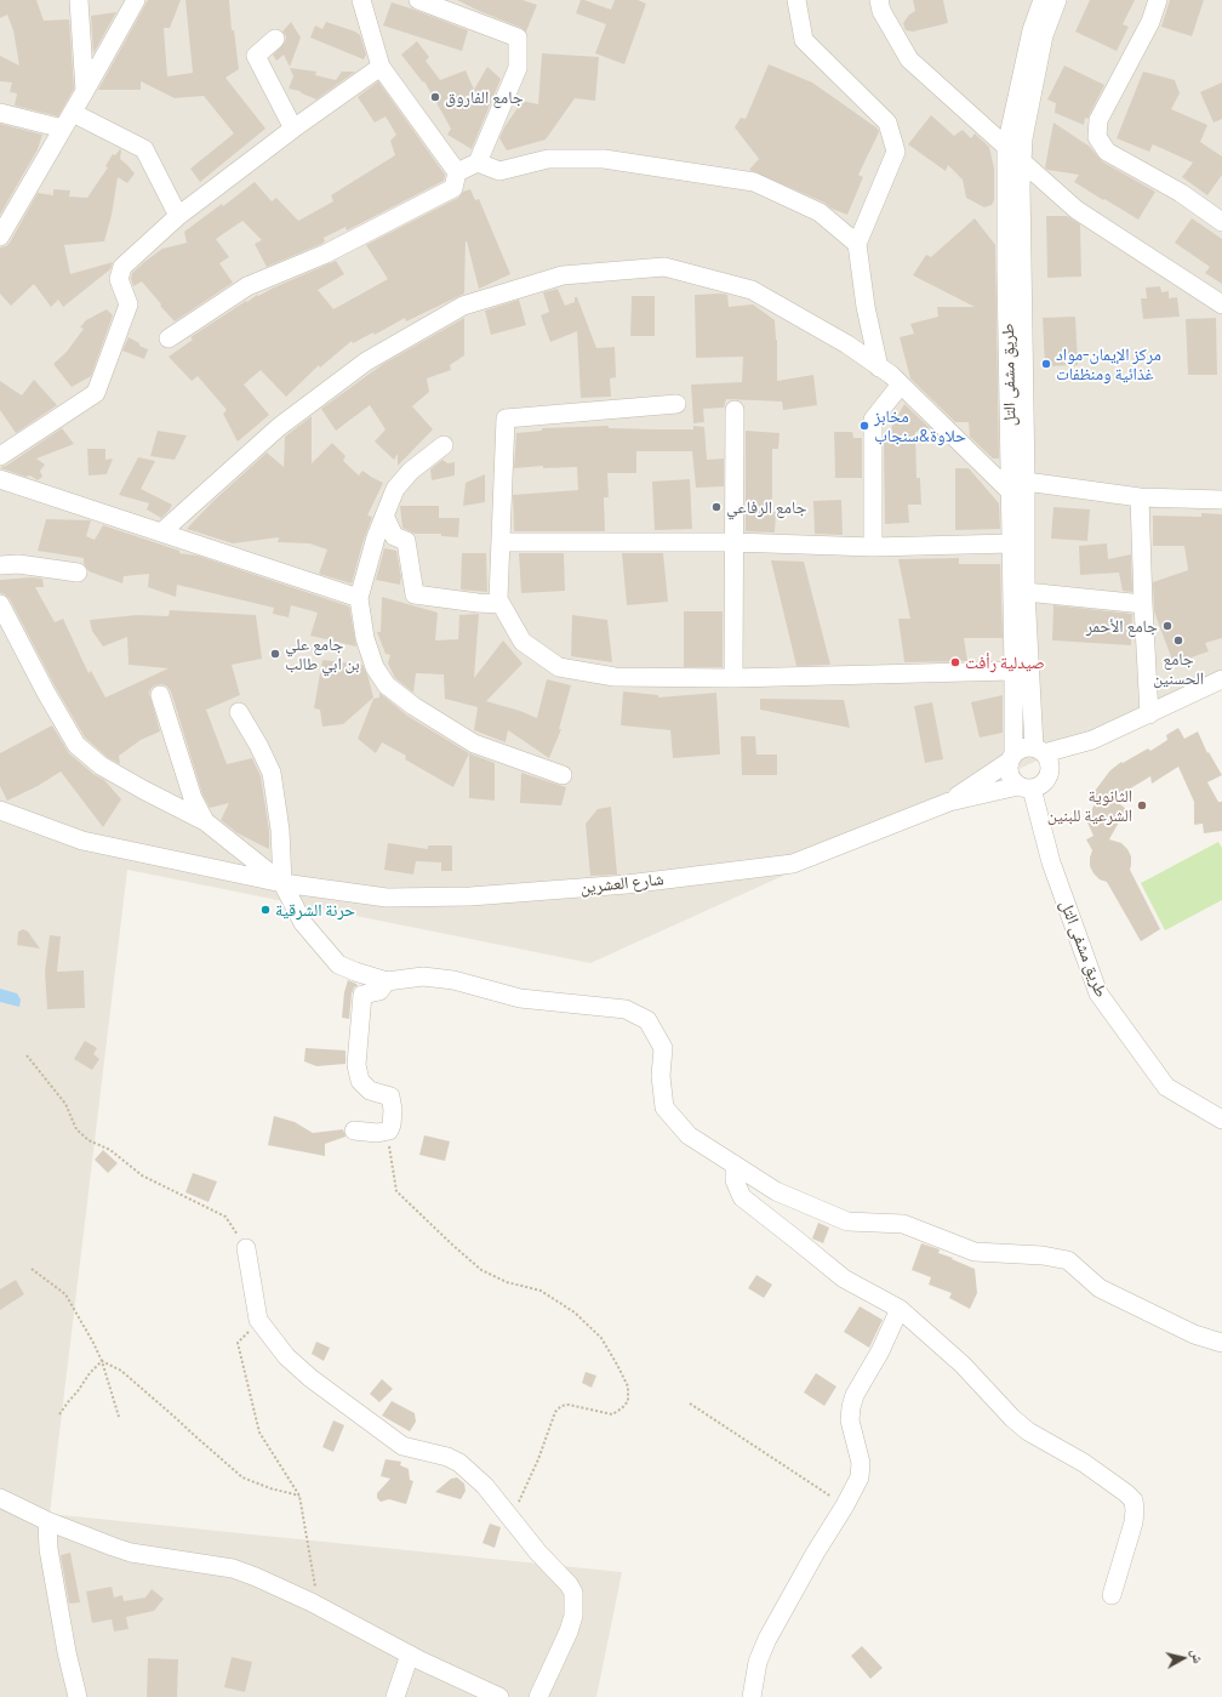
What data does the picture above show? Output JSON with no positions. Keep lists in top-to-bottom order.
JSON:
{
  "streets": {
    "street": ["طريق مشفى التل", "شارع العشرين"]
  },
  "places": [
    "جامع الفاروق",
    "مركز الإيمان-مواد غذائية ومنظفات",
    "مخابز حلاوة&سنجاب",
    "جامع الرفاعي",
    "جامع الأحمر",
    "جامع الحسنين",
    "جامع علي بن ابي طالب",
    "صيدلية رأفت",
    "الثانوية الشرعية للبنين",
    "حرنة الشرقية"
  ],
  "north": "right"
}
